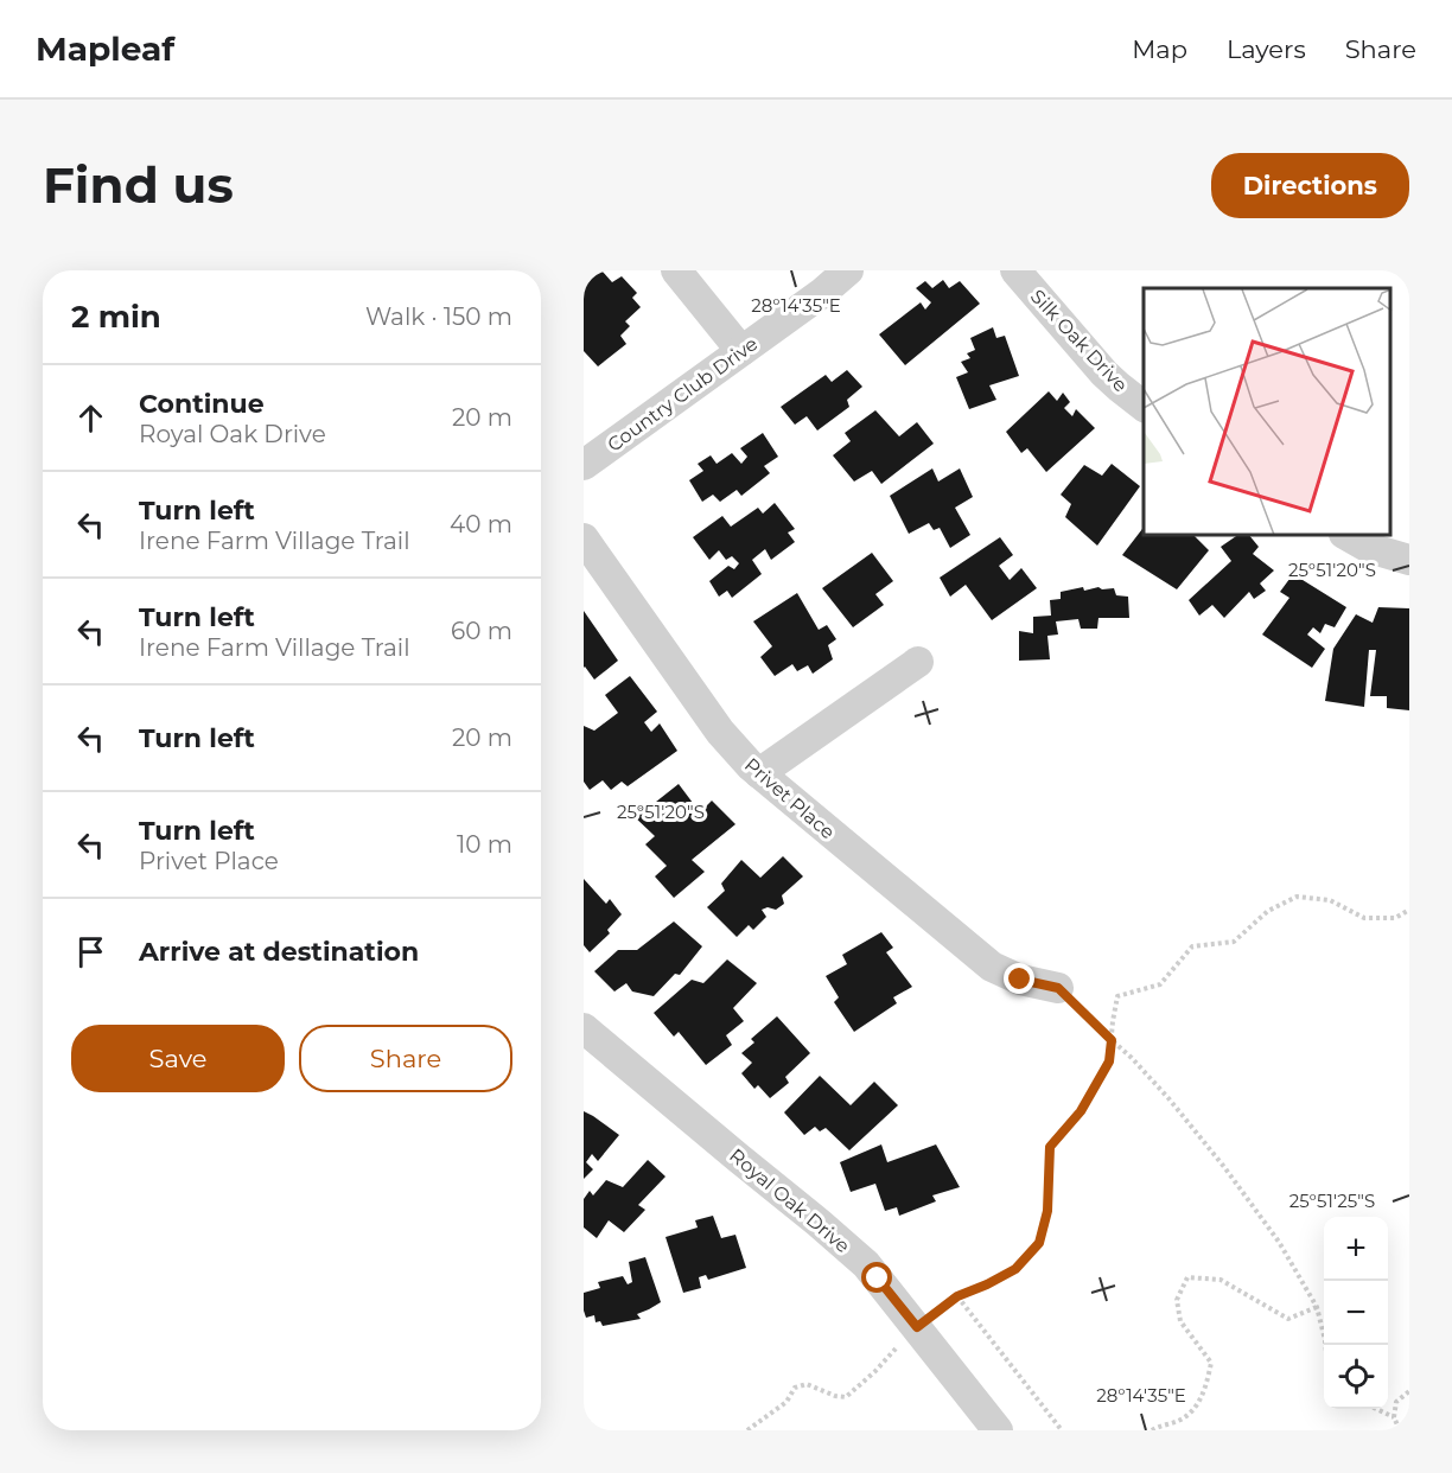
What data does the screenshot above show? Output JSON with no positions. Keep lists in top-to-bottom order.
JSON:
{
  "streets": {
    "street": [
      "Silk Oak Drive",
      "Country Club Drive",
      "Privet Place",
      "Royal Oak Drive"
    ]
  },
  "page": {
    "header": "Mapleaf",
    "nav": ["Map", "Layers", "Share"],
    "buttons": [
      "Directions",
      ["Save", "Share"]
    ],
    "title": "Find us",
    "heading": ["2 min", "Walk · 150 m"],
    "list": [
      ["Continue", "Royal Oak Drive", "20 m"],
      ["Turn left", "Irene Farm Village Trail", "40 m"],
      ["Turn left", "Irene Farm Village Trail", "60 m"],
      ["Turn left", "20 m"],
      ["Turn left", "Privet Place", "10 m"],
      "Arrive at destination"
    ],
    "map_buttons": ["+", "−"]
  },
  "coordinates": ["28°14'35\"E", "25°51'20\"S", "25°51'25\"S"]
}
